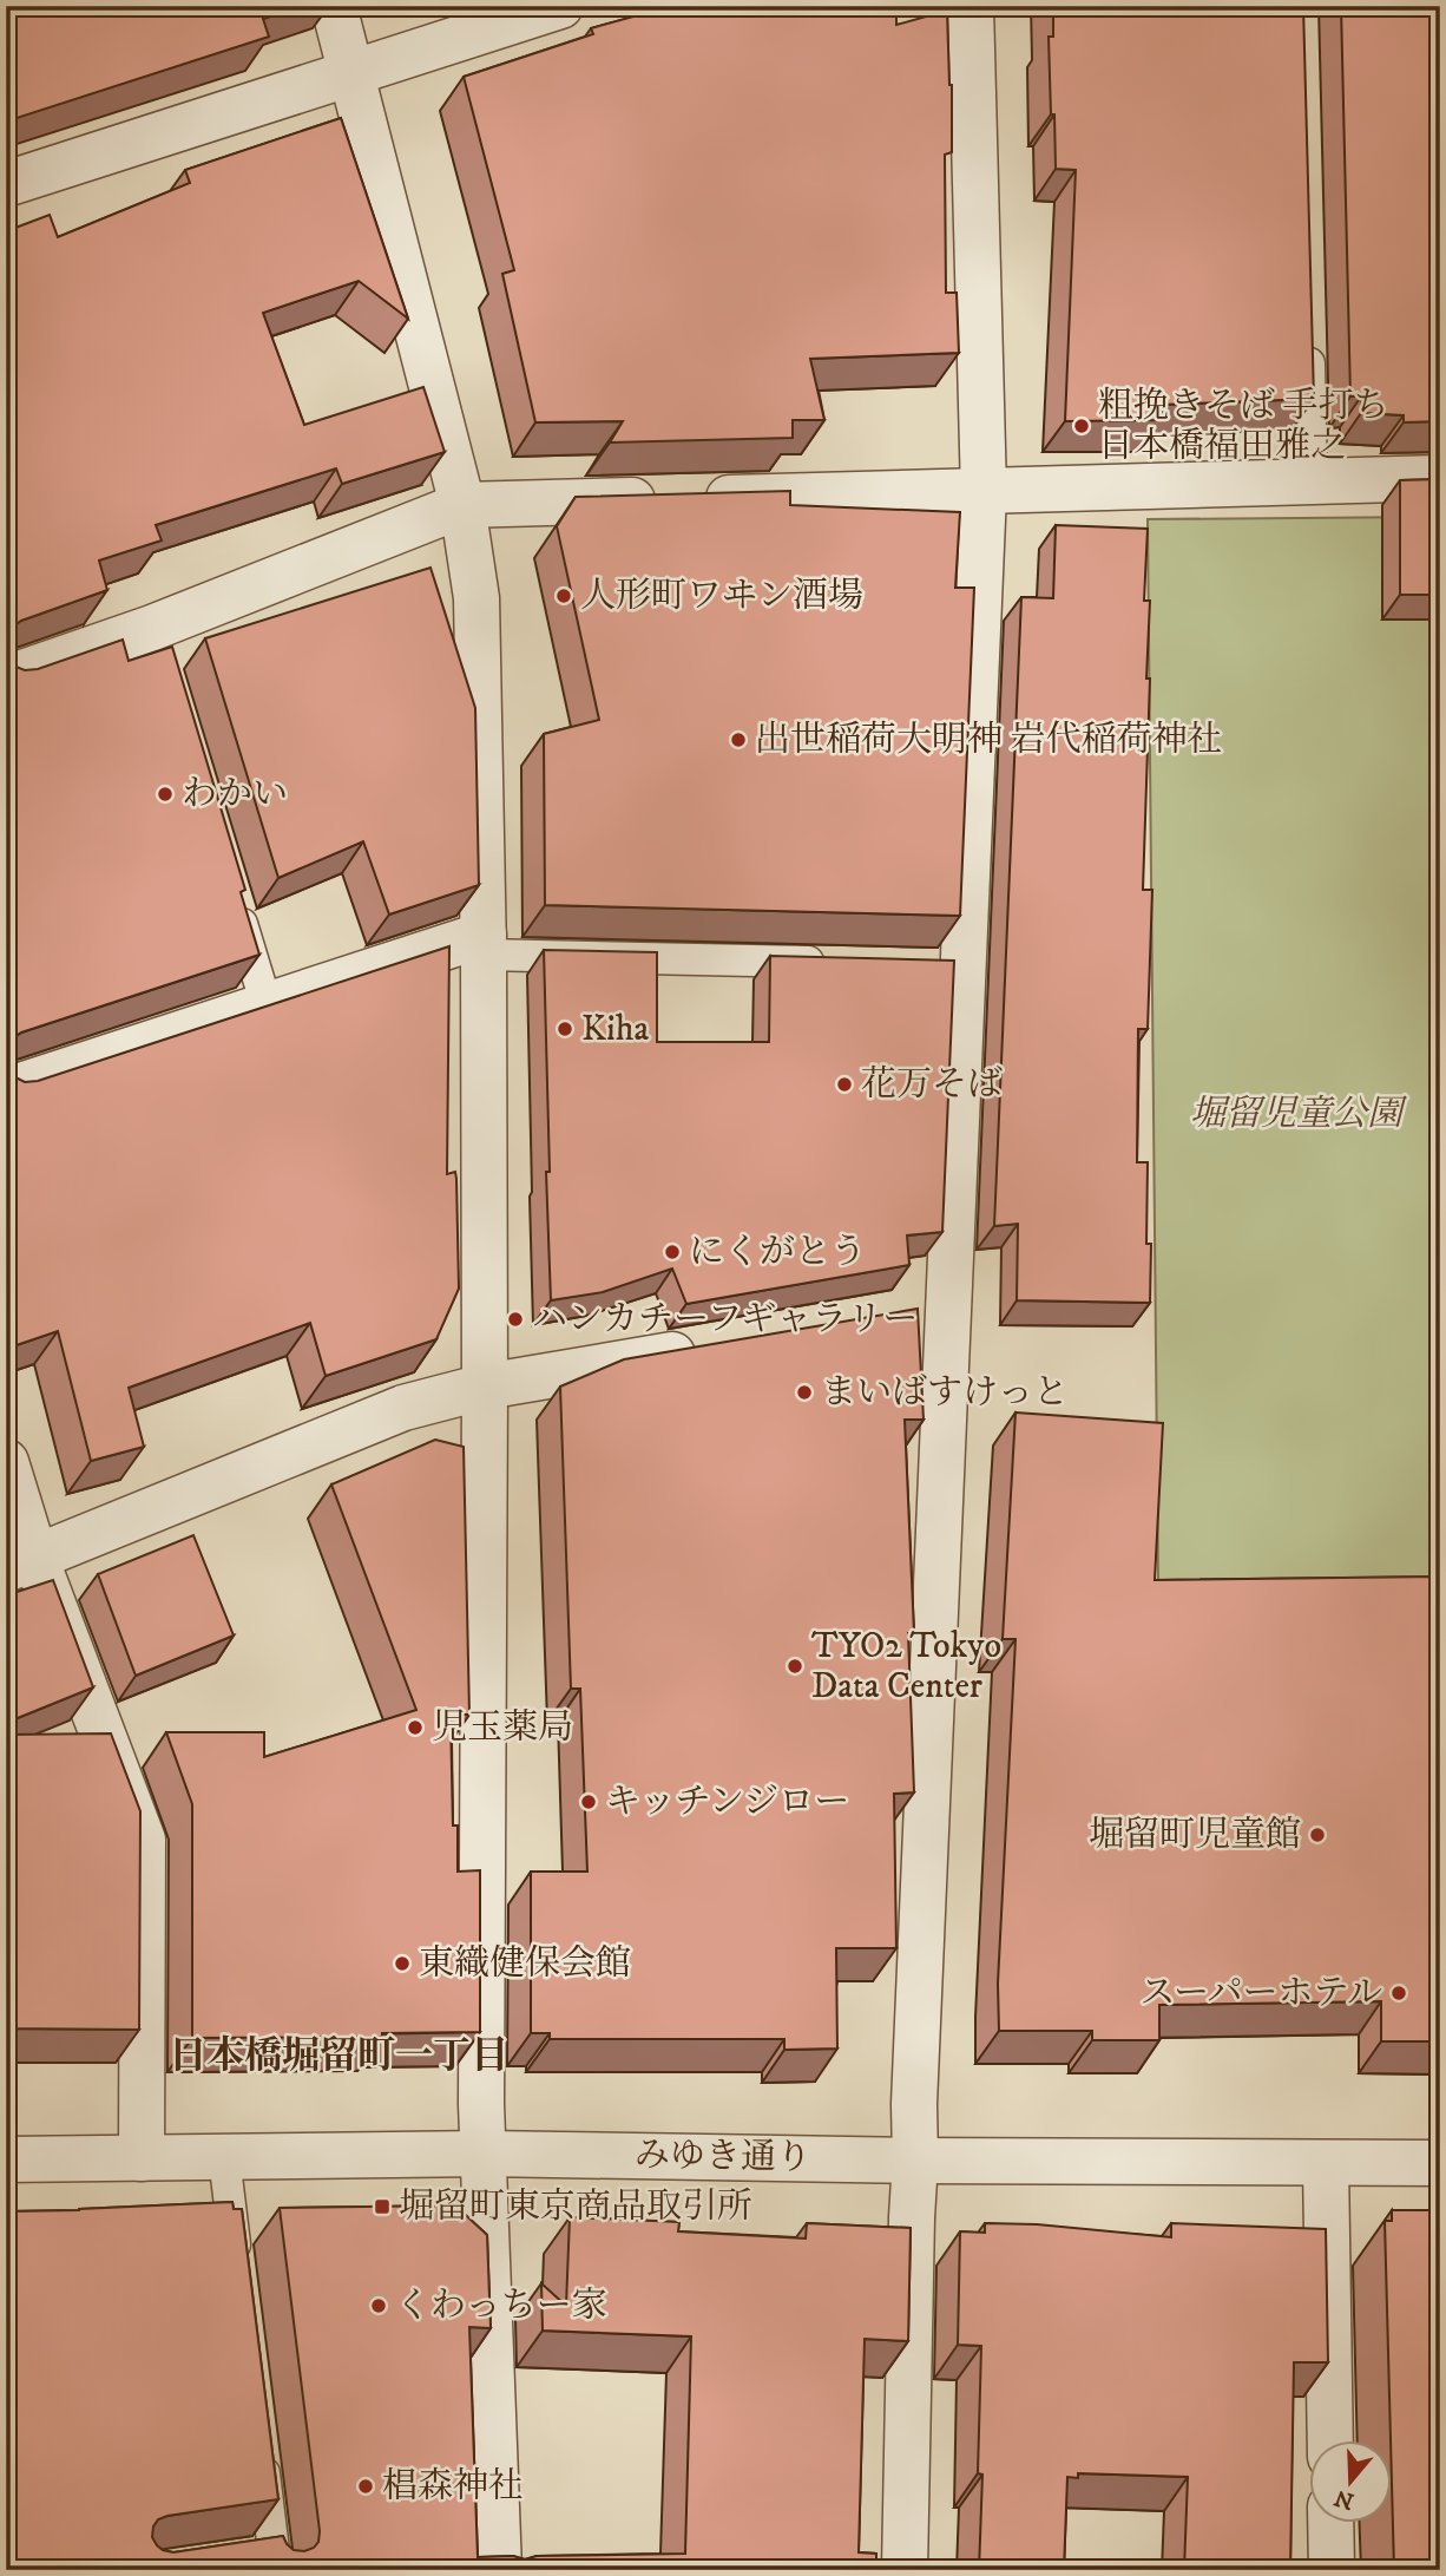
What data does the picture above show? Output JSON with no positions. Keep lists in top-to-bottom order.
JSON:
{
  "streets": {
    "street": ["みゆき通り"]
  },
  "districts": ["日本橋堀留町一丁目"],
  "parks": ["堀留児童公園"],
  "places": {
    "other": [
      "粗挽きそば 手打ち 日本橋福田雅之",
      "人形町ワヰン酒場",
      "出世稲荷大明神 岩代稲荷神社",
      "わかい",
      "Kiha",
      "花万そば",
      "にくがとう",
      "ハンカチーフギャラリー",
      "まいばすけっと",
      "TYO2 Tokyo Data Center",
      "児玉薬局",
      "キッチンジロー",
      "堀留町児童館",
      "東織健保会館",
      "スーパーホテル",
      "くわっちー家",
      "椙森神社"
    ],
    "transit": ["堀留町東京商品取引所"]
  },
  "north": "bottom"
}
